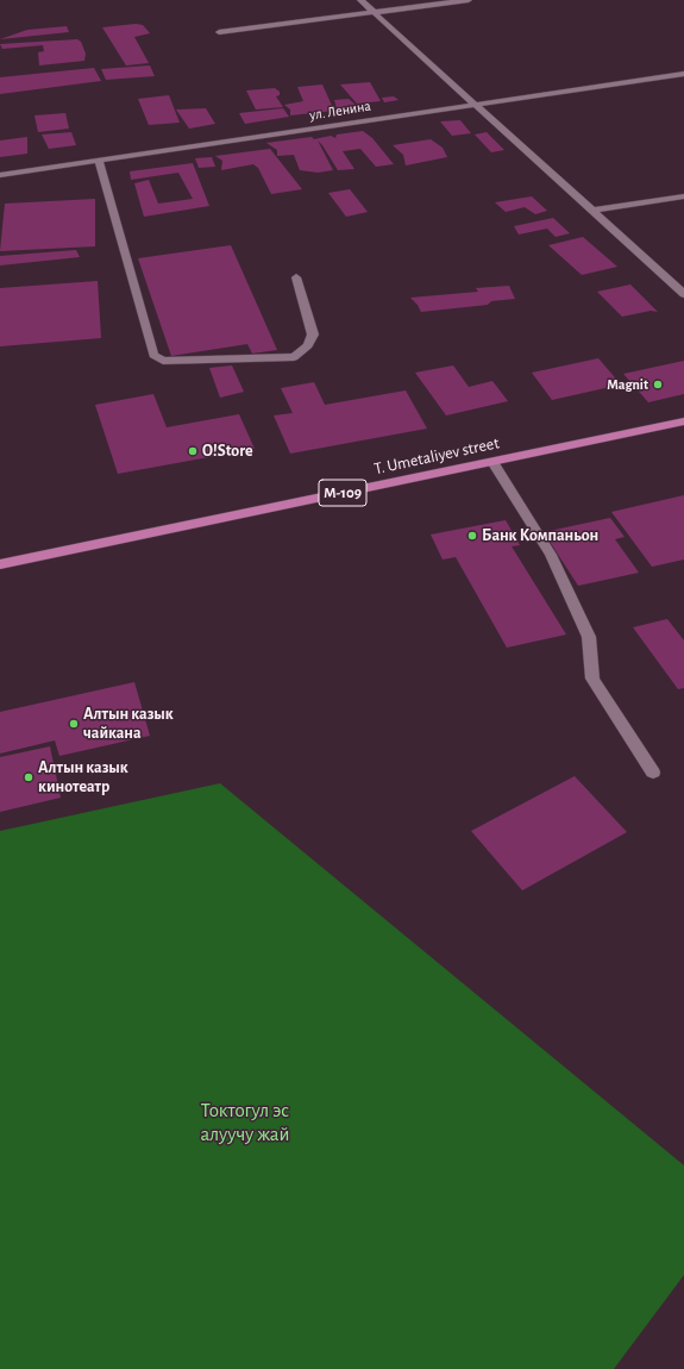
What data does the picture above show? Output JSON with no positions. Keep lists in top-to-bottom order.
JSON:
{
  "streets": {
    "main road": ["T. Umetaliyev street", "М-109"],
    "street": ["ул. Ленина"]
  },
  "parks": ["Токтогул эс алуучу жай"],
  "places": [
    "Magnit",
    "O!Store",
    "Банк Компаньон",
    "Алтын казык чайкана",
    "Алтын казык кинотеатр"
  ]
}
